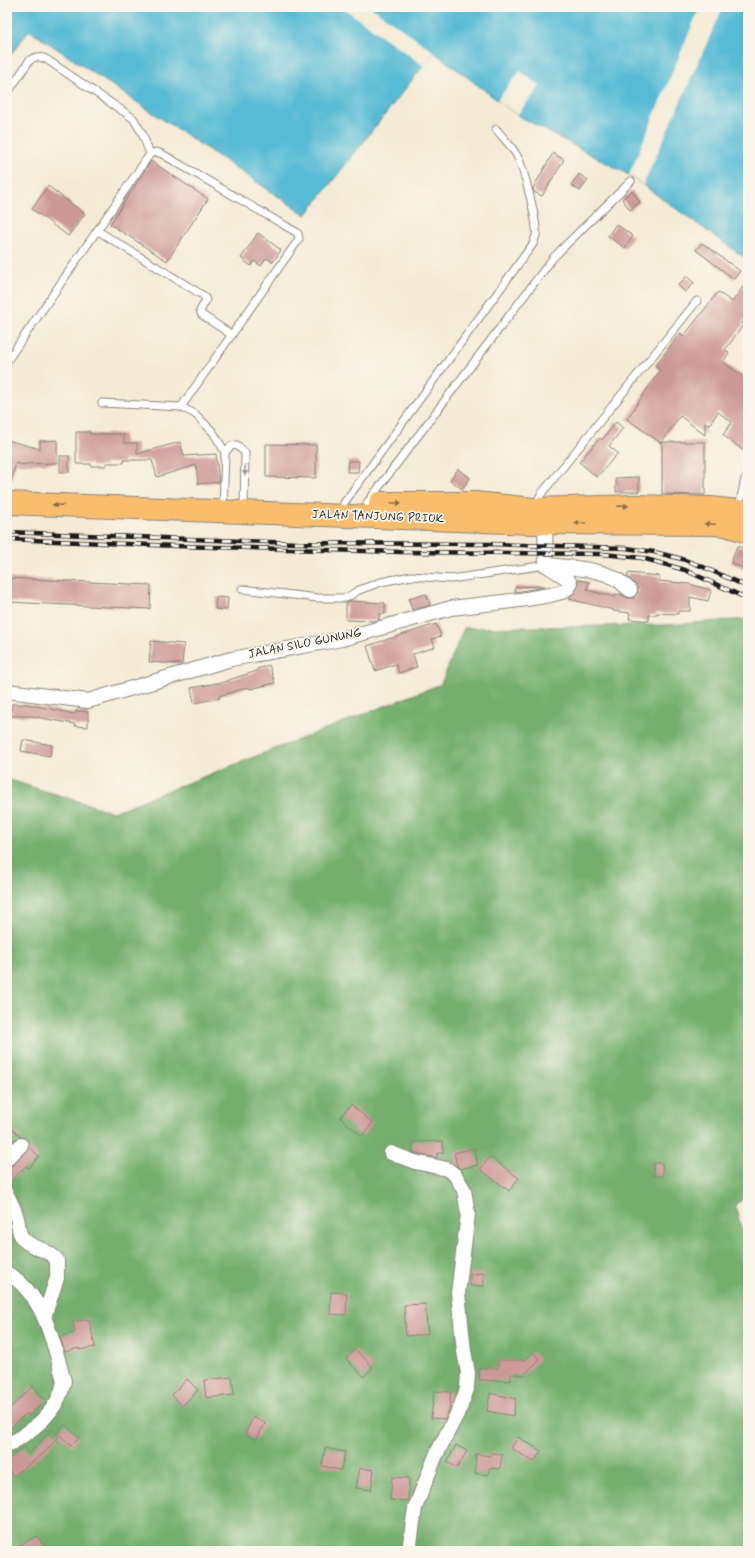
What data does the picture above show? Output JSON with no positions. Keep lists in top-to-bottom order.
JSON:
{
  "streets": {
    "highway": ["JALAN TANJUNG PRIOK"],
    "street": ["JALAN SILO GUNUNG"]
  }
}
